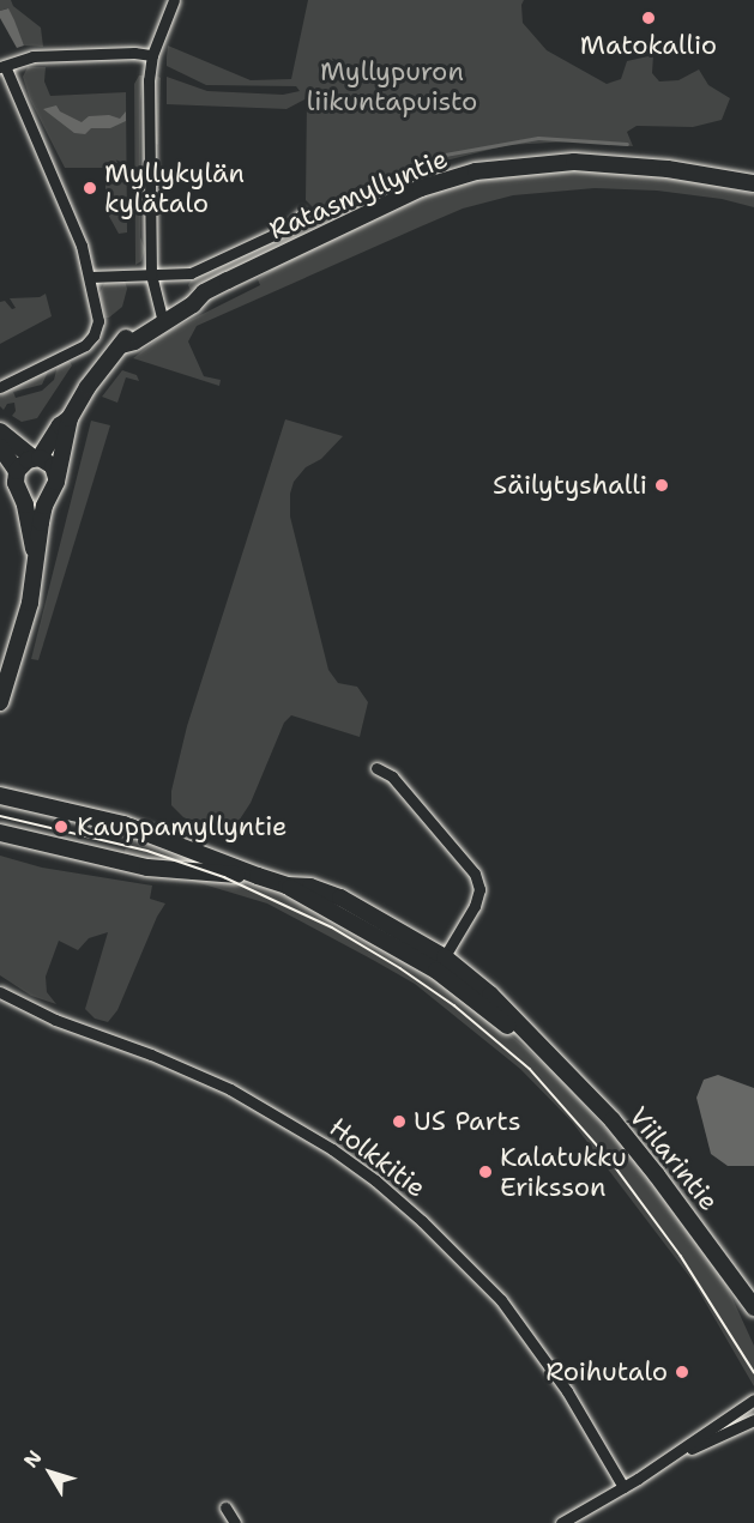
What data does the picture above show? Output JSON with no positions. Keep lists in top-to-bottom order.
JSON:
{
  "streets": {
    "main road": ["Ratasmyllyntie", "Viilarintie"],
    "street": ["Holkkitie"]
  },
  "parks": ["Myllypuron liikuntapuisto"],
  "places": [
    "Matokallio",
    "Myllykylän kylätalo",
    "Säilytyshalli",
    "Kauppamyllyntie",
    "US Parts",
    "Kalatukku Eriksson",
    "Roihutalo"
  ],
  "north": "top left"
}
